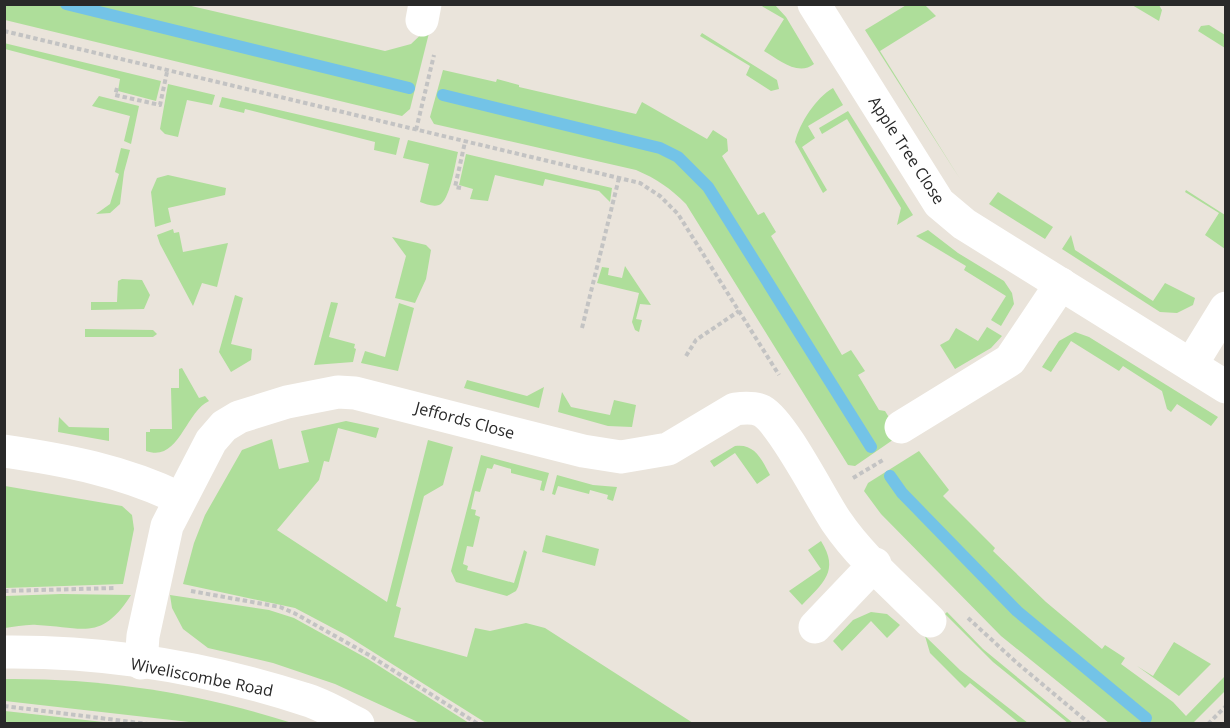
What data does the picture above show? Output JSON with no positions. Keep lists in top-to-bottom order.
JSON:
{
  "streets": {
    "street": ["Apple Tree Close", "Jeffords Close", "Wiveliscombe Road"]
  },
  "crossings": [
    ["Jeffords Close", "Wiveliscombe Road"]
  ]
}
